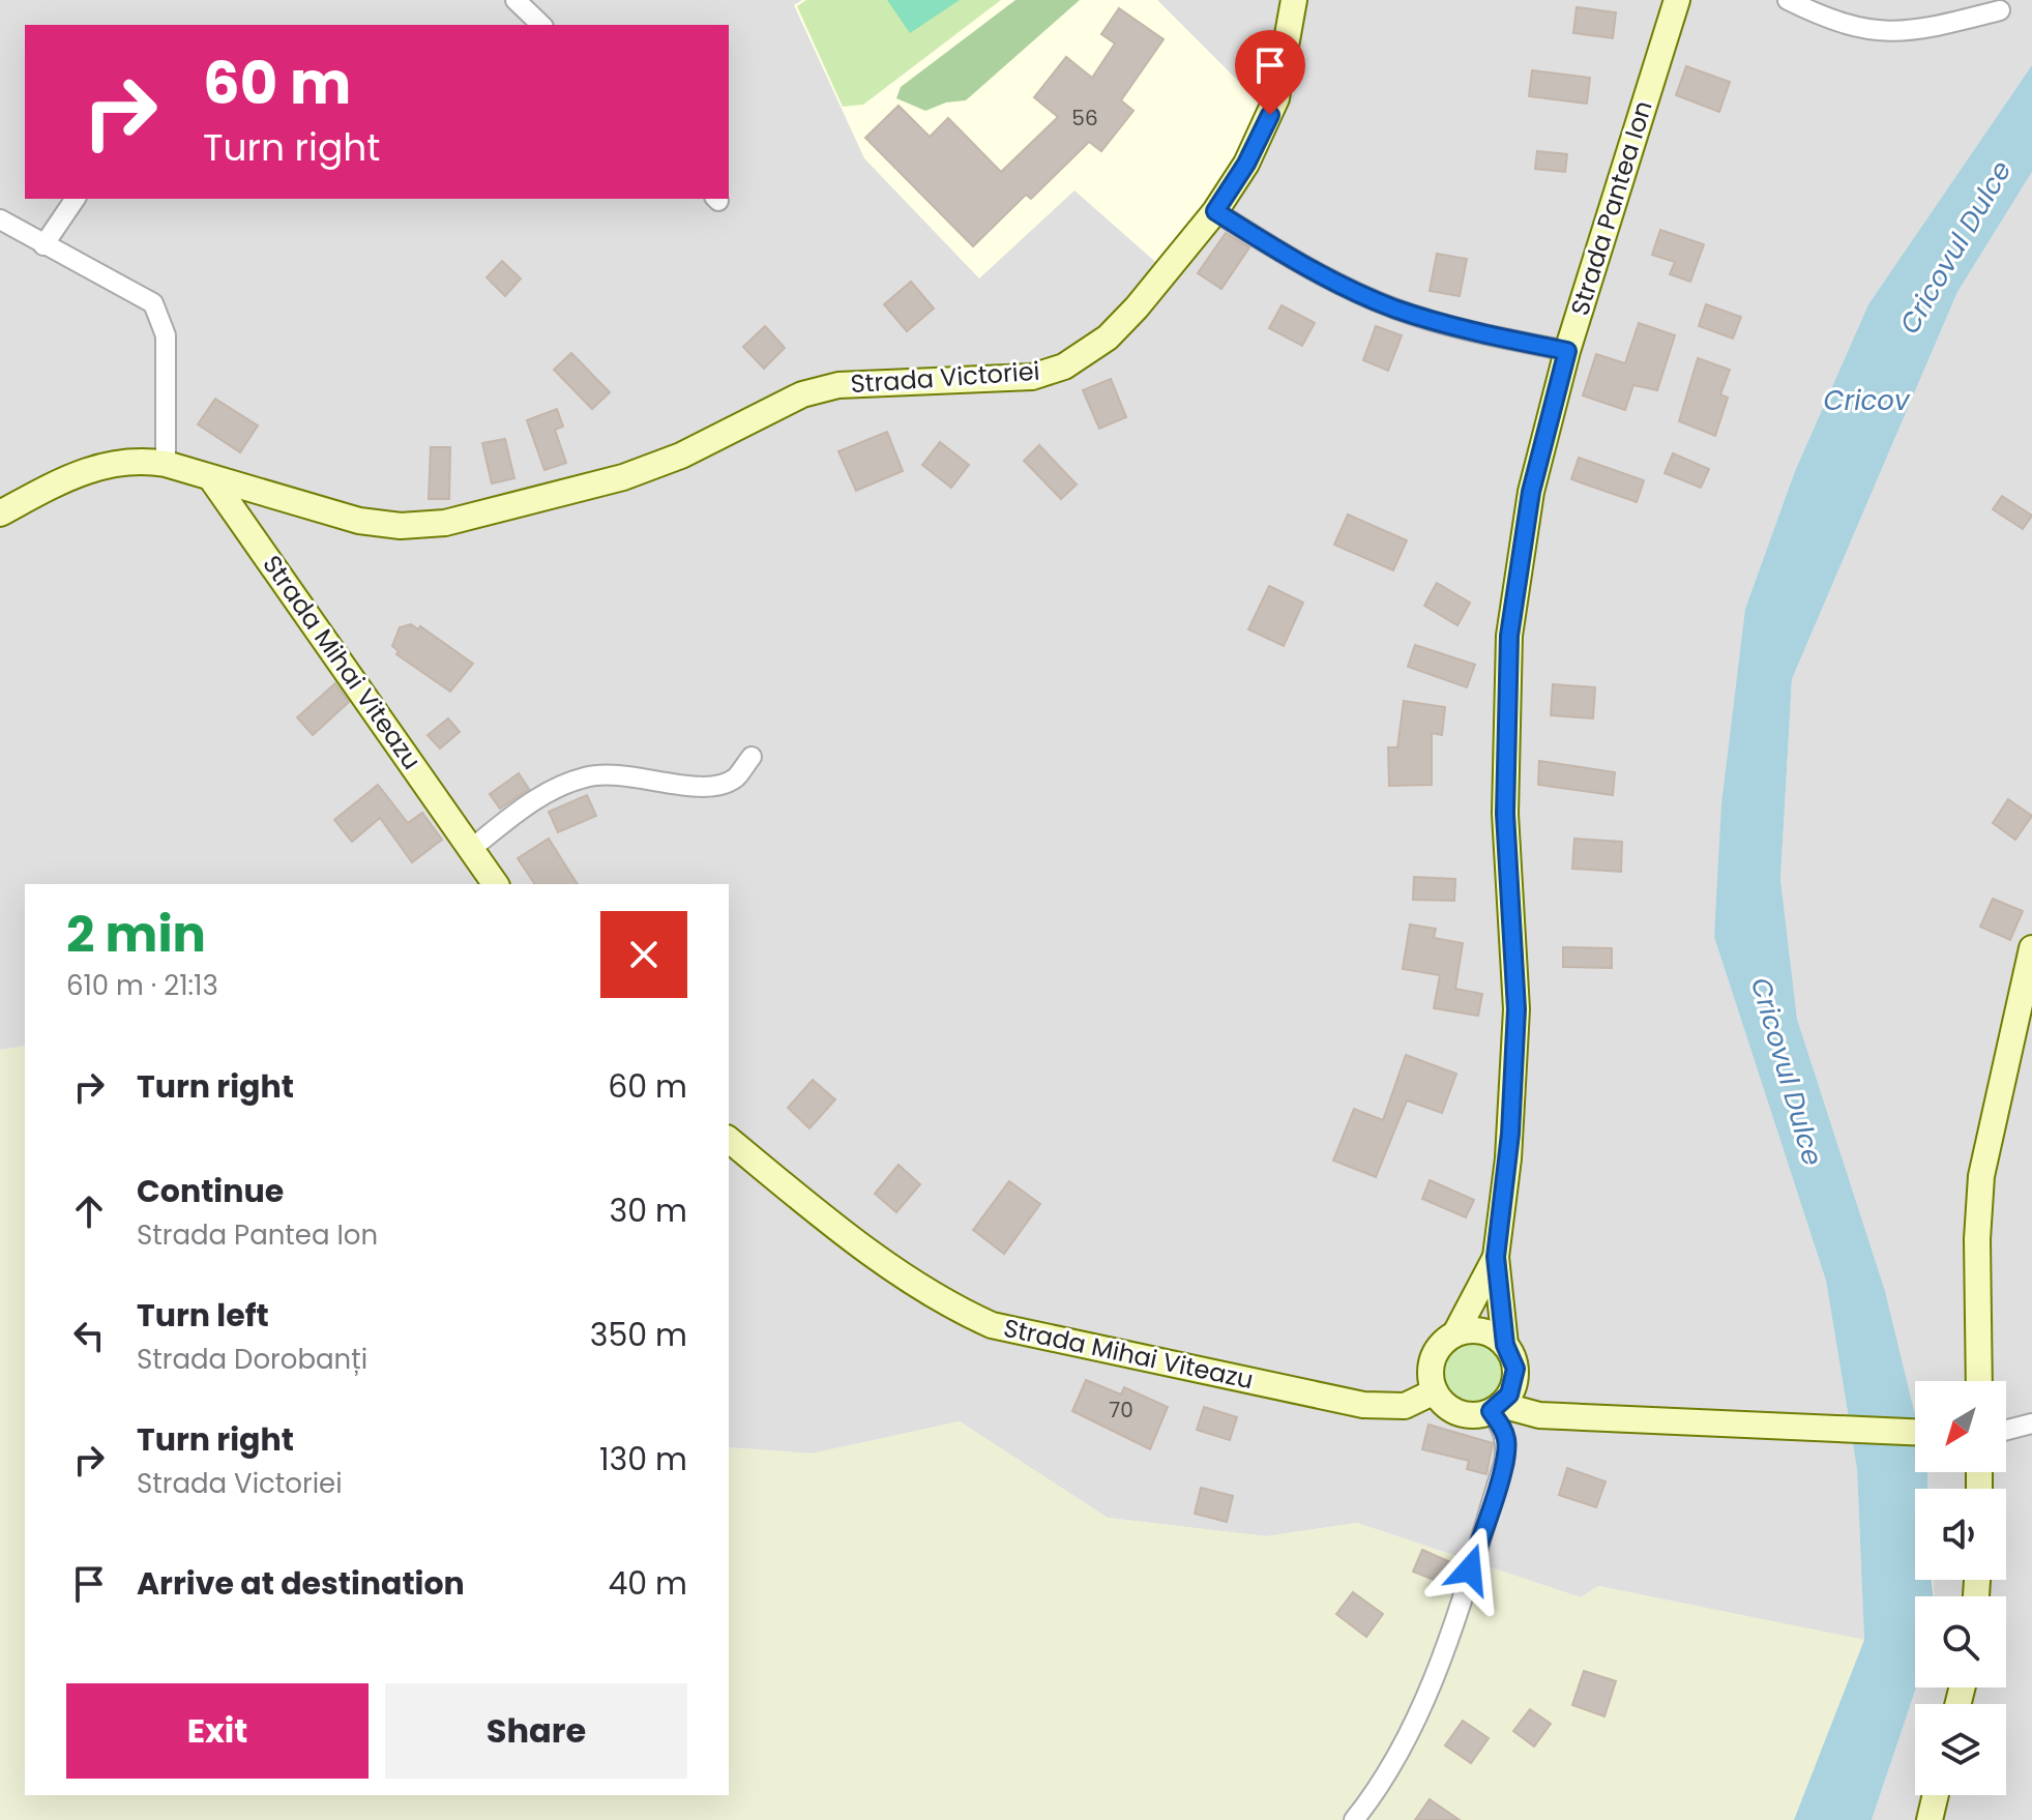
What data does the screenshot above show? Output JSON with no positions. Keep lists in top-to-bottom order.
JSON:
{
  "streets": {
    "street": ["Strada Pantea Ion", "Strada Victoriei", "Strada Mihai Viteazu"]
  },
  "crossings": [
    ["Strada Pantea Ion", "Strada Mihai Viteazu"],
    ["Strada Victoriei", "Strada Mihai Viteazu"]
  ],
  "water": ["Cricovul Dulce", "Cricov"],
  "house_numbers": ["56", "70"],
  "north": "bottom left",
  "page": {
    "turn": ["60 m", "Turn right"],
    "heading": ["2 min", "610 m · 21:13"],
    "list": [
      {
        "name": "Turn right",
        "value": "60 m"
      },
      {
        "name": "Continue",
        "note": "Strada Pantea Ion",
        "value": "30 m"
      },
      {
        "name": "Turn left",
        "note": "Strada Dorobanți",
        "value": "350 m"
      },
      {
        "name": "Turn right",
        "note": "Strada Victoriei",
        "value": "130 m"
      },
      {
        "name": "Arrive at destination",
        "value": "40 m"
      }
    ],
    "buttons": ["Exit", "Share"]
  }
}
